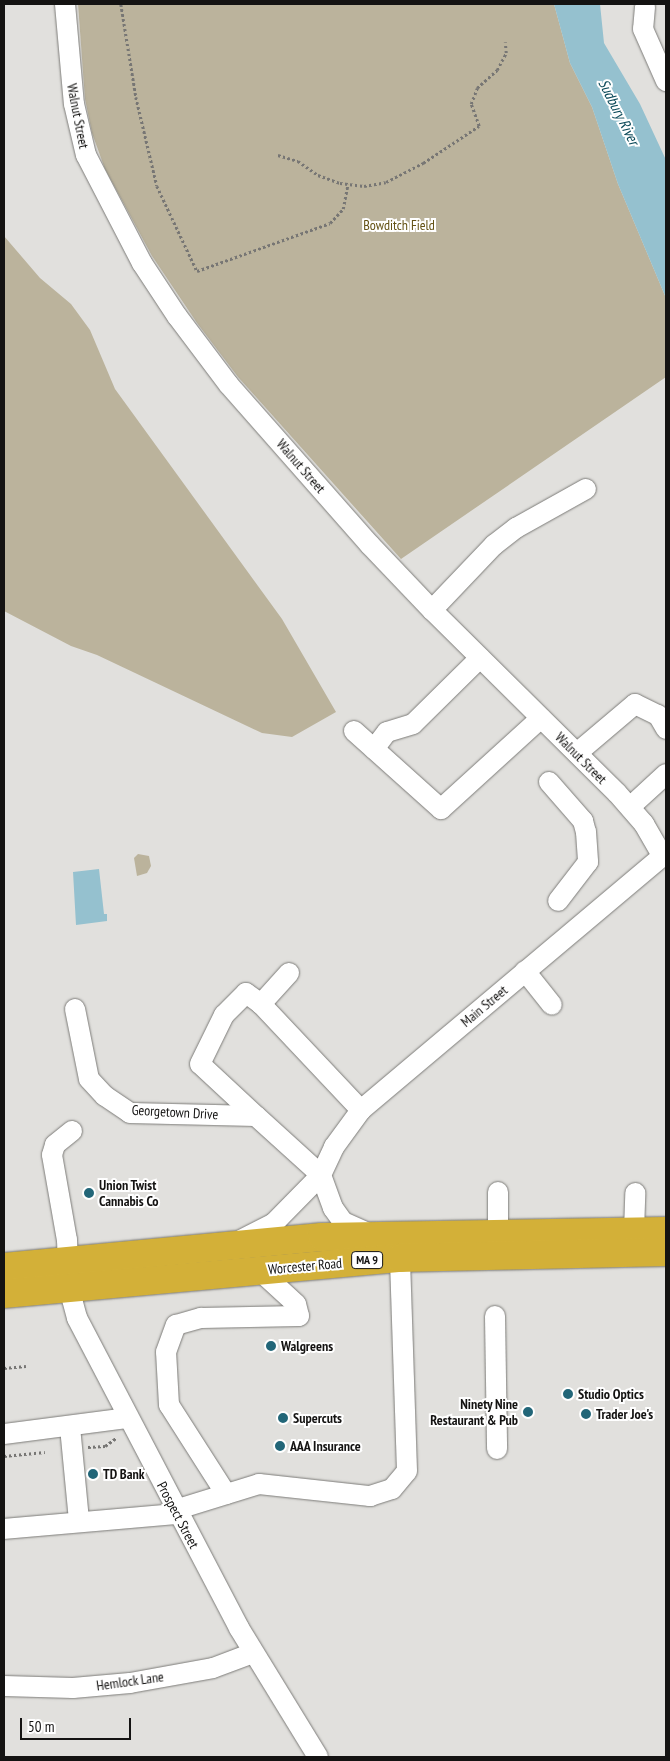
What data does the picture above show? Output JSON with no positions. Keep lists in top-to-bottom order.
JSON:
{
  "streets": {
    "highway": ["MA 9", "Worcester Road"],
    "street": [
      "Walnut Street",
      "Main Street",
      "Georgetown Drive",
      "Prospect Street",
      "Hemlock Lane"
    ]
  },
  "crossings": [
    ["Walnut Street", "Main Street"],
    ["Main Street", "Worcester Road"],
    ["Worcester Road", "Prospect Street"],
    ["Prospect Street", "Hemlock Lane"]
  ],
  "water": ["Sudbury River"],
  "parks": ["Bowditch Field"],
  "places": [
    "Union Twist Cannabis Co",
    "Walgreens",
    "Studio Optics",
    "Ninety Nine Restaurant & Pub",
    "Trader Joe's",
    "Supercuts",
    "AAA Insurance",
    "TD Bank"
  ],
  "scale_bar": "50 m"
}
